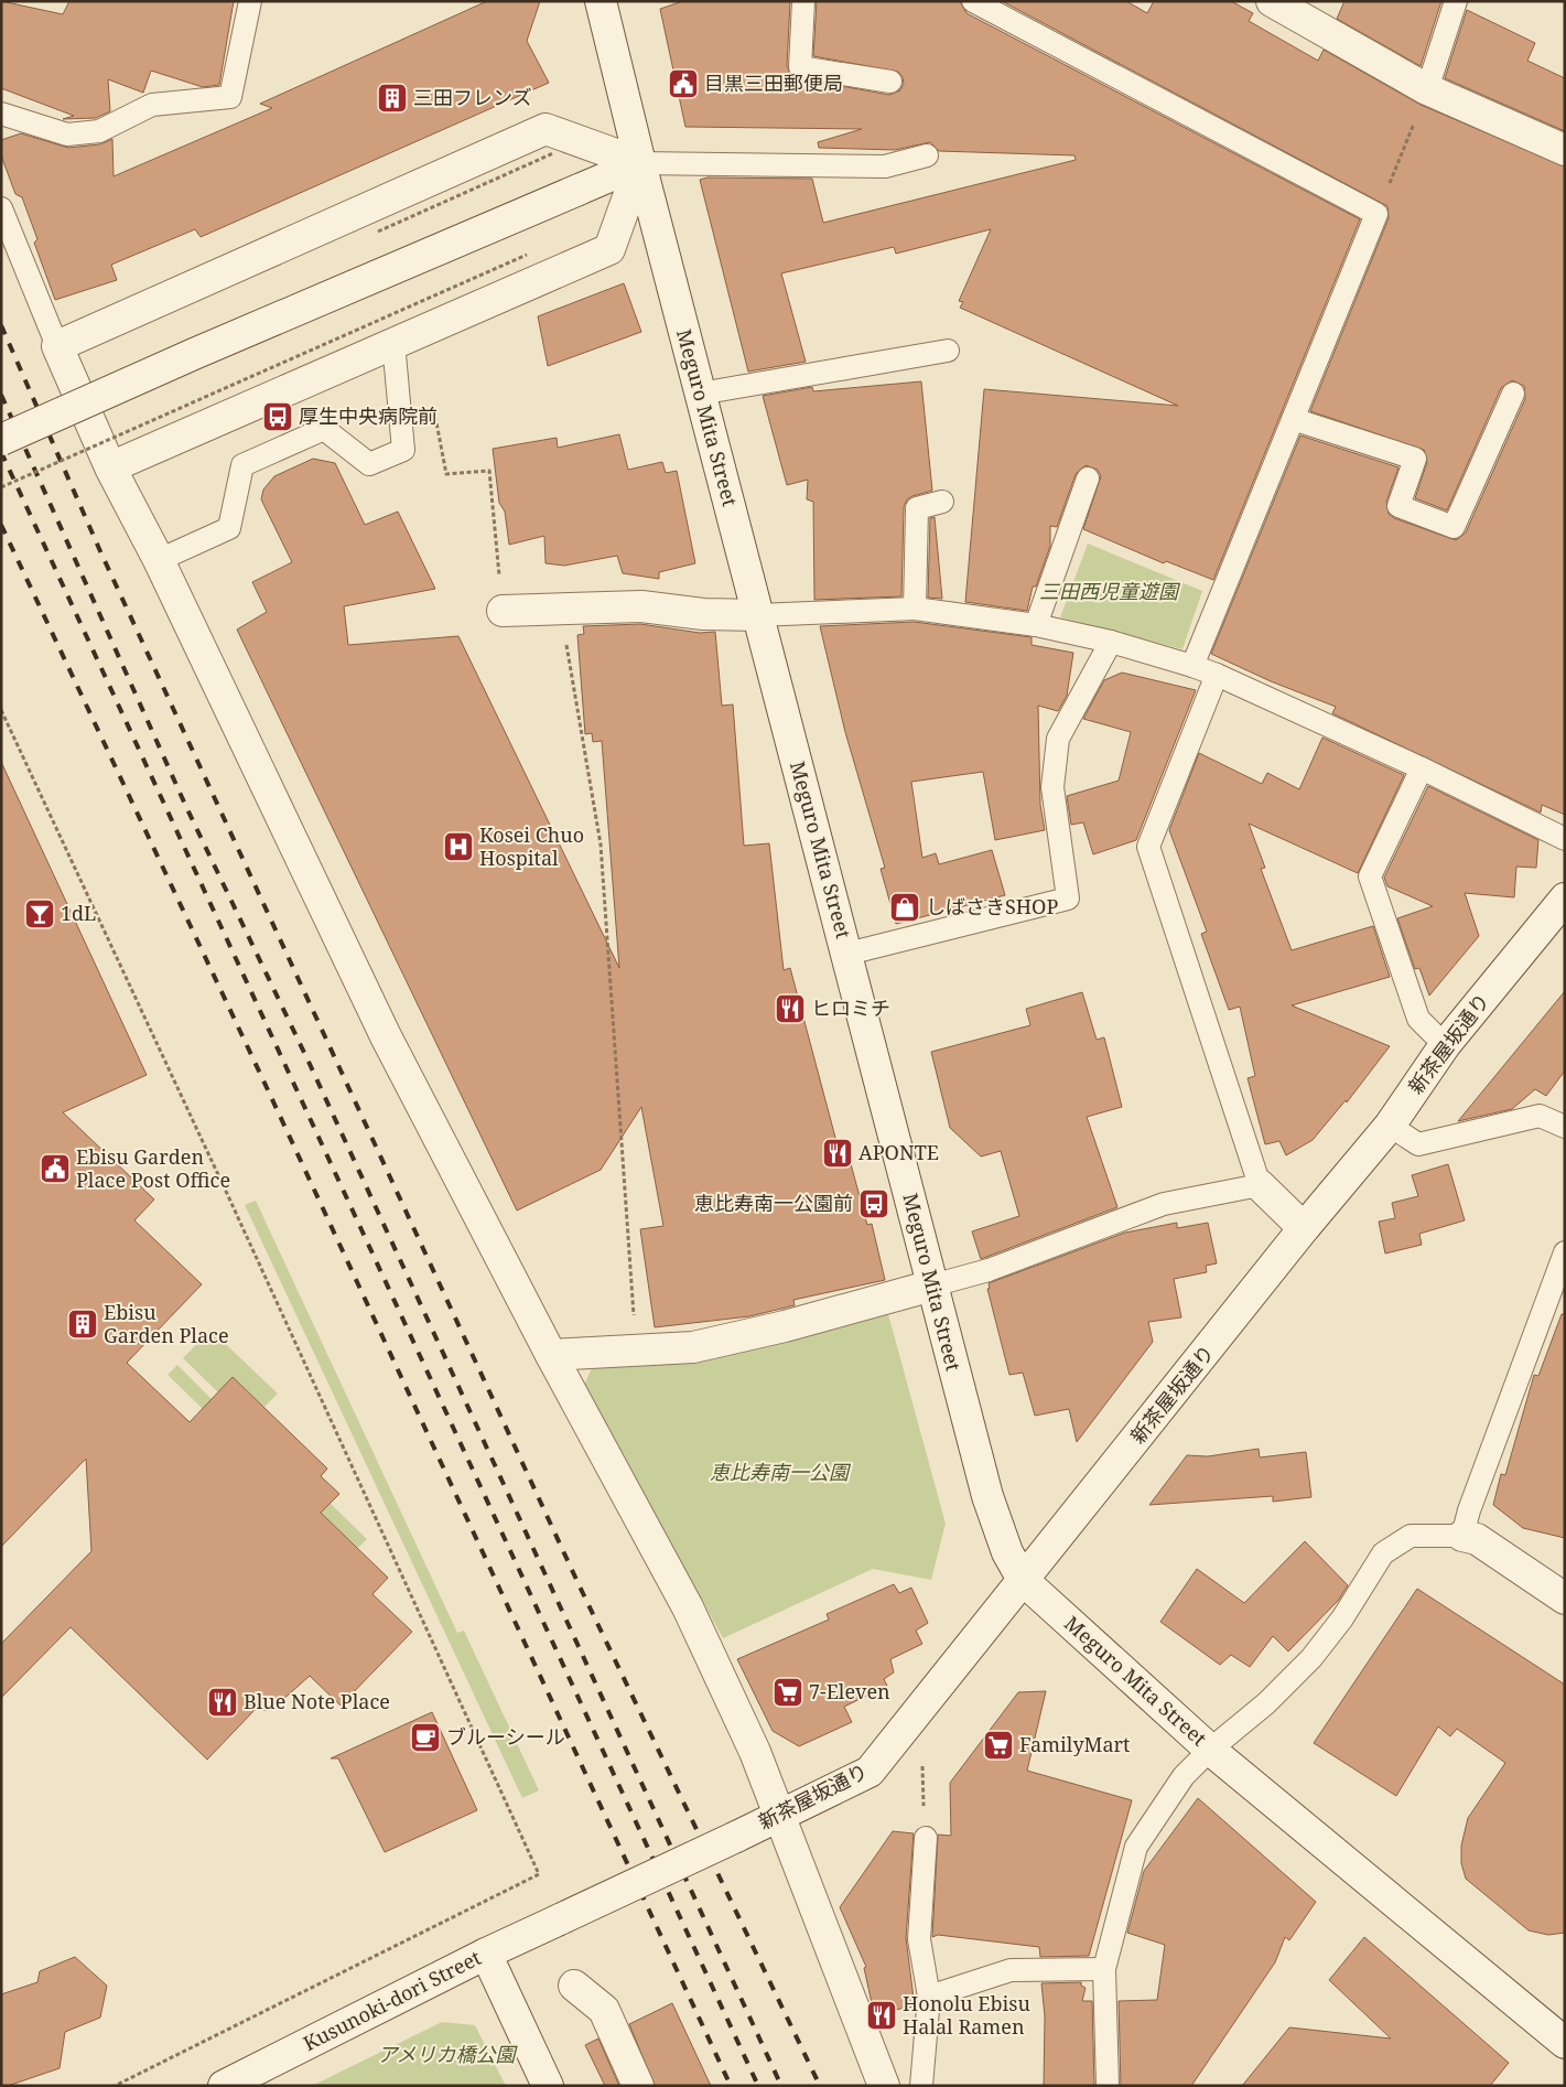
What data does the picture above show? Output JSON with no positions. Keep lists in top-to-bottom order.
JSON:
{
  "streets": {
    "street": ["Meguro Mita Street", "新茶屋坂通り", "Kusunoki-dori Street"]
  },
  "crossings": [
    ["Meguro Mita Street", "新茶屋坂通り"],
    ["新茶屋坂通り", "Kusunoki-dori Street"]
  ],
  "parks": ["三田西児童遊園", "恵比寿南一公園", "アメリカ橋公園"],
  "places": {
    "public building": ["目黒三田郵便局", "Ebisu Garden Place Post Office"],
    "building": ["三田フレンズ", "Ebisu Garden Place"],
    "bus stop": ["厚生中央病院前", "恵比寿南一公園前"],
    "hospital": ["Kosei Chuo Hospital"],
    "shop": ["しばさきSHOP"],
    "bar": ["1dL"],
    "restaurant": [
      "ヒロミチ",
      "APONTE",
      "Blue Note Place",
      "Honolu Ebisu Halal Ramen"
    ],
    "supermarket": ["7-Eleven", "FamilyMart"],
    "cafe": ["ブルーシール"]
  }
}
